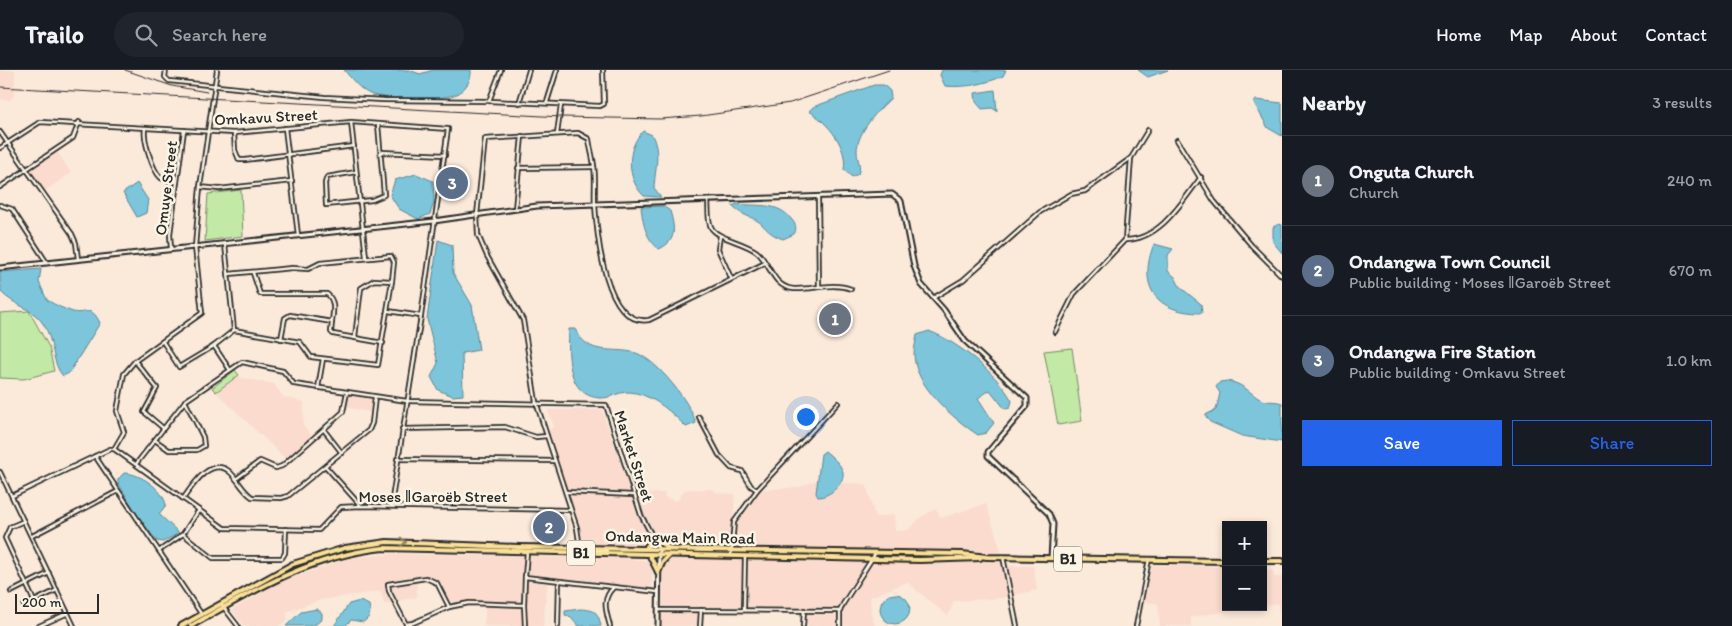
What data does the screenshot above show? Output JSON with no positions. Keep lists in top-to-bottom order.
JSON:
{
  "streets": {
    "main road": ["Ondangwa Main Road", "B1"],
    "street": [
      "Omkavu Street",
      "Omuye Street",
      "Market Street",
      "Moses ǁGaroëb Street"
    ]
  },
  "crossings": [
    ["Omkavu Street", "Omuye Street"],
    ["Omkavu Street", "Moses ǁGaroëb Street"],
    ["Market Street", "Ondangwa Main Road"],
    ["Ondangwa Main Road", "B1"]
  ],
  "scale_bar": "200 m",
  "page": {
    "header": "Trailo",
    "search": "Search here",
    "nav": [
      "Home",
      "Map",
      "About",
      "Contact"
    ],
    "heading": ["Nearby", "3 results"],
    "list": [
      {
        "mark": "1",
        "name": "Onguta Church",
        "note": "Church",
        "value": "240 m"
      },
      {
        "mark": "2",
        "name": "Ondangwa Town Council",
        "note": "Public building · Moses ǁGaroëb Street",
        "value": "670 m"
      },
      {
        "mark": "3",
        "name": "Ondangwa Fire Station",
        "note": "Public building · Omkavu Street",
        "value": "1.0 km"
      }
    ],
    "pins": ["3", "1", "2"],
    "buttons": ["Save", "Share"],
    "map_buttons": ["+", "−"],
    "scale": "200 m"
  }
}
